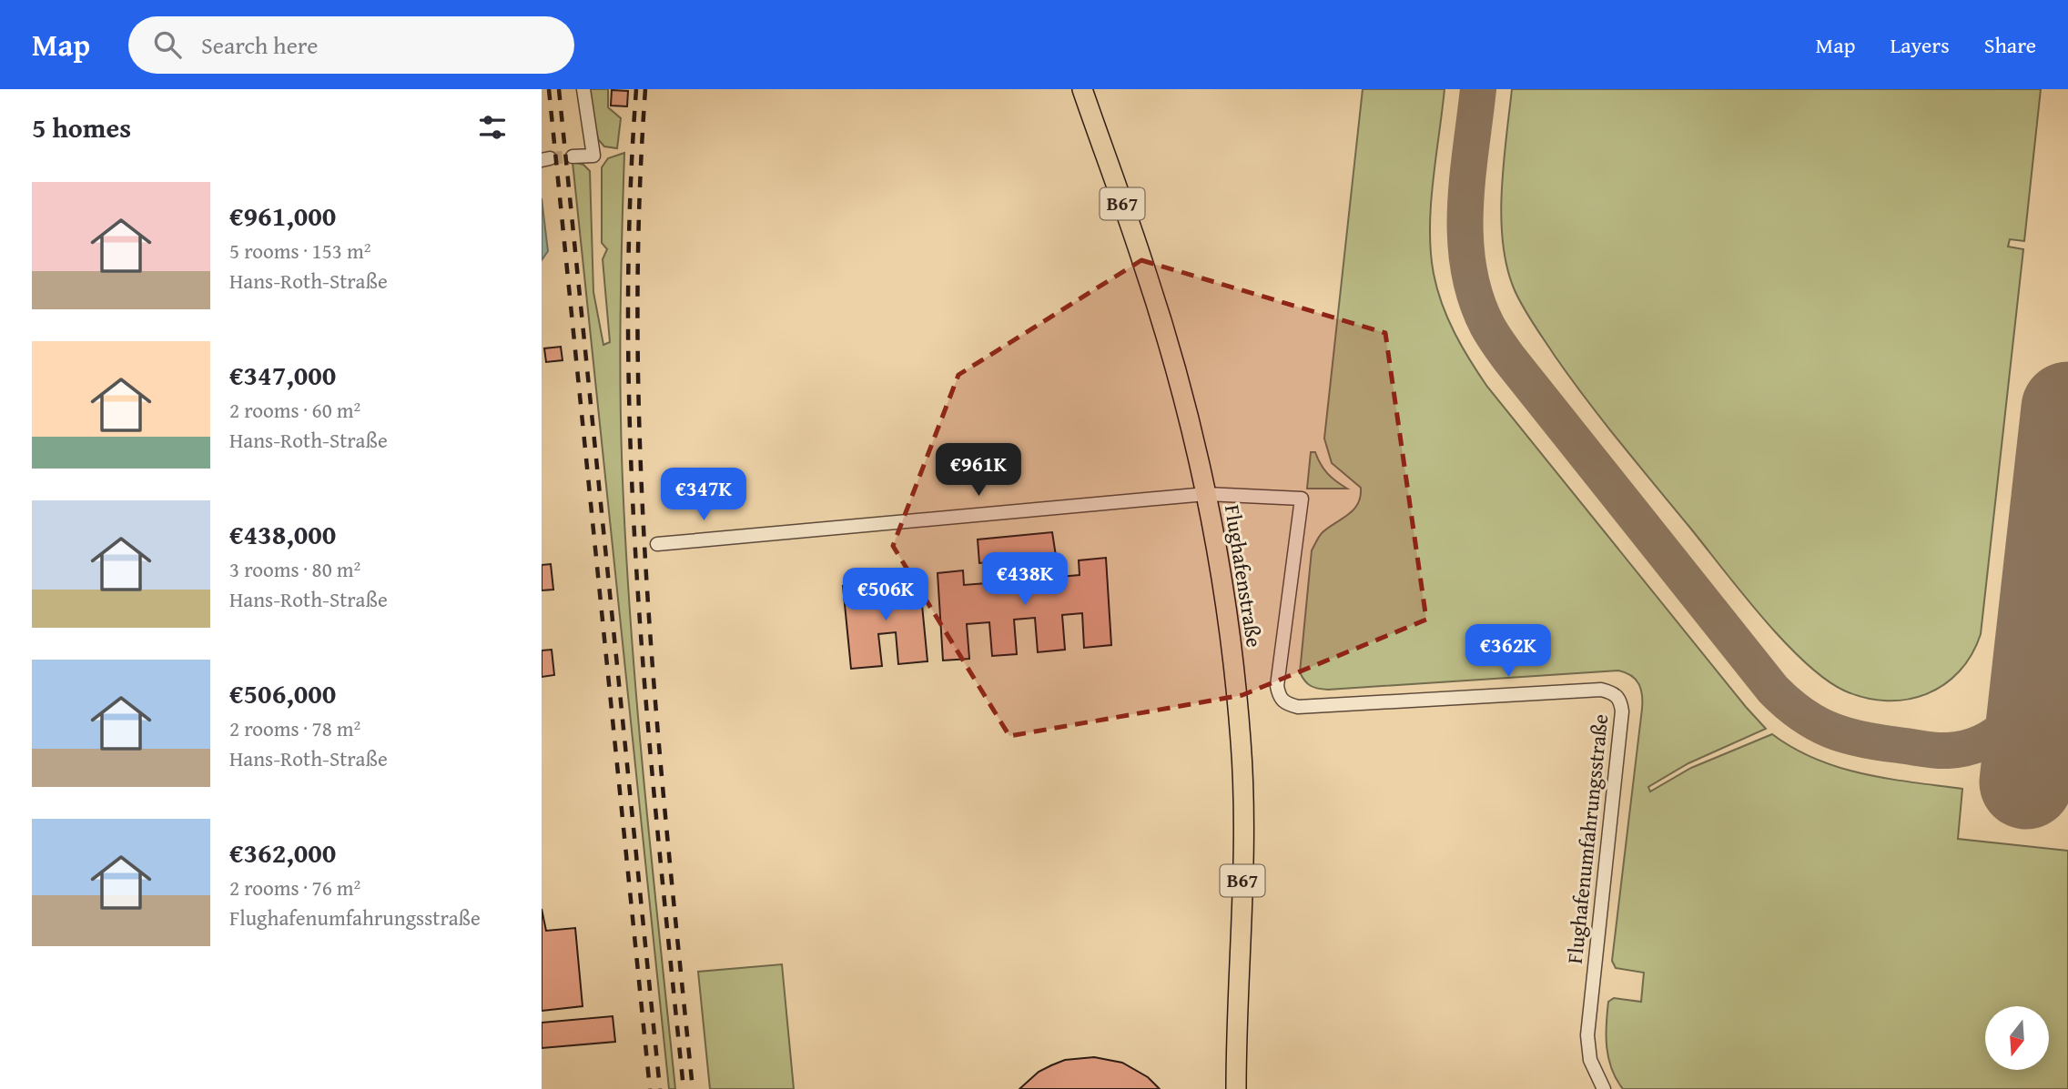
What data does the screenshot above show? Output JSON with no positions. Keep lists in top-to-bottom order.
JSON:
{
  "streets": {
    "main road": ["B67", "Flughafenstraße"],
    "street": ["Flughafenumfahrungsstraße"]
  },
  "crossings": [
    ["Flughafenstraße", "Flughafenumfahrungsstraße"]
  ],
  "north": "bottom",
  "page": {
    "header": "Map",
    "search": "Search here",
    "nav": ["Map", "Layers", "Share"],
    "heading": "5 homes",
    "list": [
      {
        "name": "€961,000",
        "note": "5 rooms · 153 m² · Hans-Roth-Straße"
      },
      {
        "name": "€347,000",
        "note": "2 rooms · 60 m² · Hans-Roth-Straße"
      },
      {
        "name": "€438,000",
        "note": "3 rooms · 80 m² · Hans-Roth-Straße"
      },
      {
        "name": "€506,000",
        "note": "2 rooms · 78 m² · Hans-Roth-Straße"
      },
      {
        "name": "€362,000",
        "note": "2 rooms · 76 m² · Flughafenumfahrungsstraße"
      }
    ],
    "price": [
      "€961K",
      "€347K",
      "€438K",
      "€506K",
      "€362K"
    ]
  }
}
